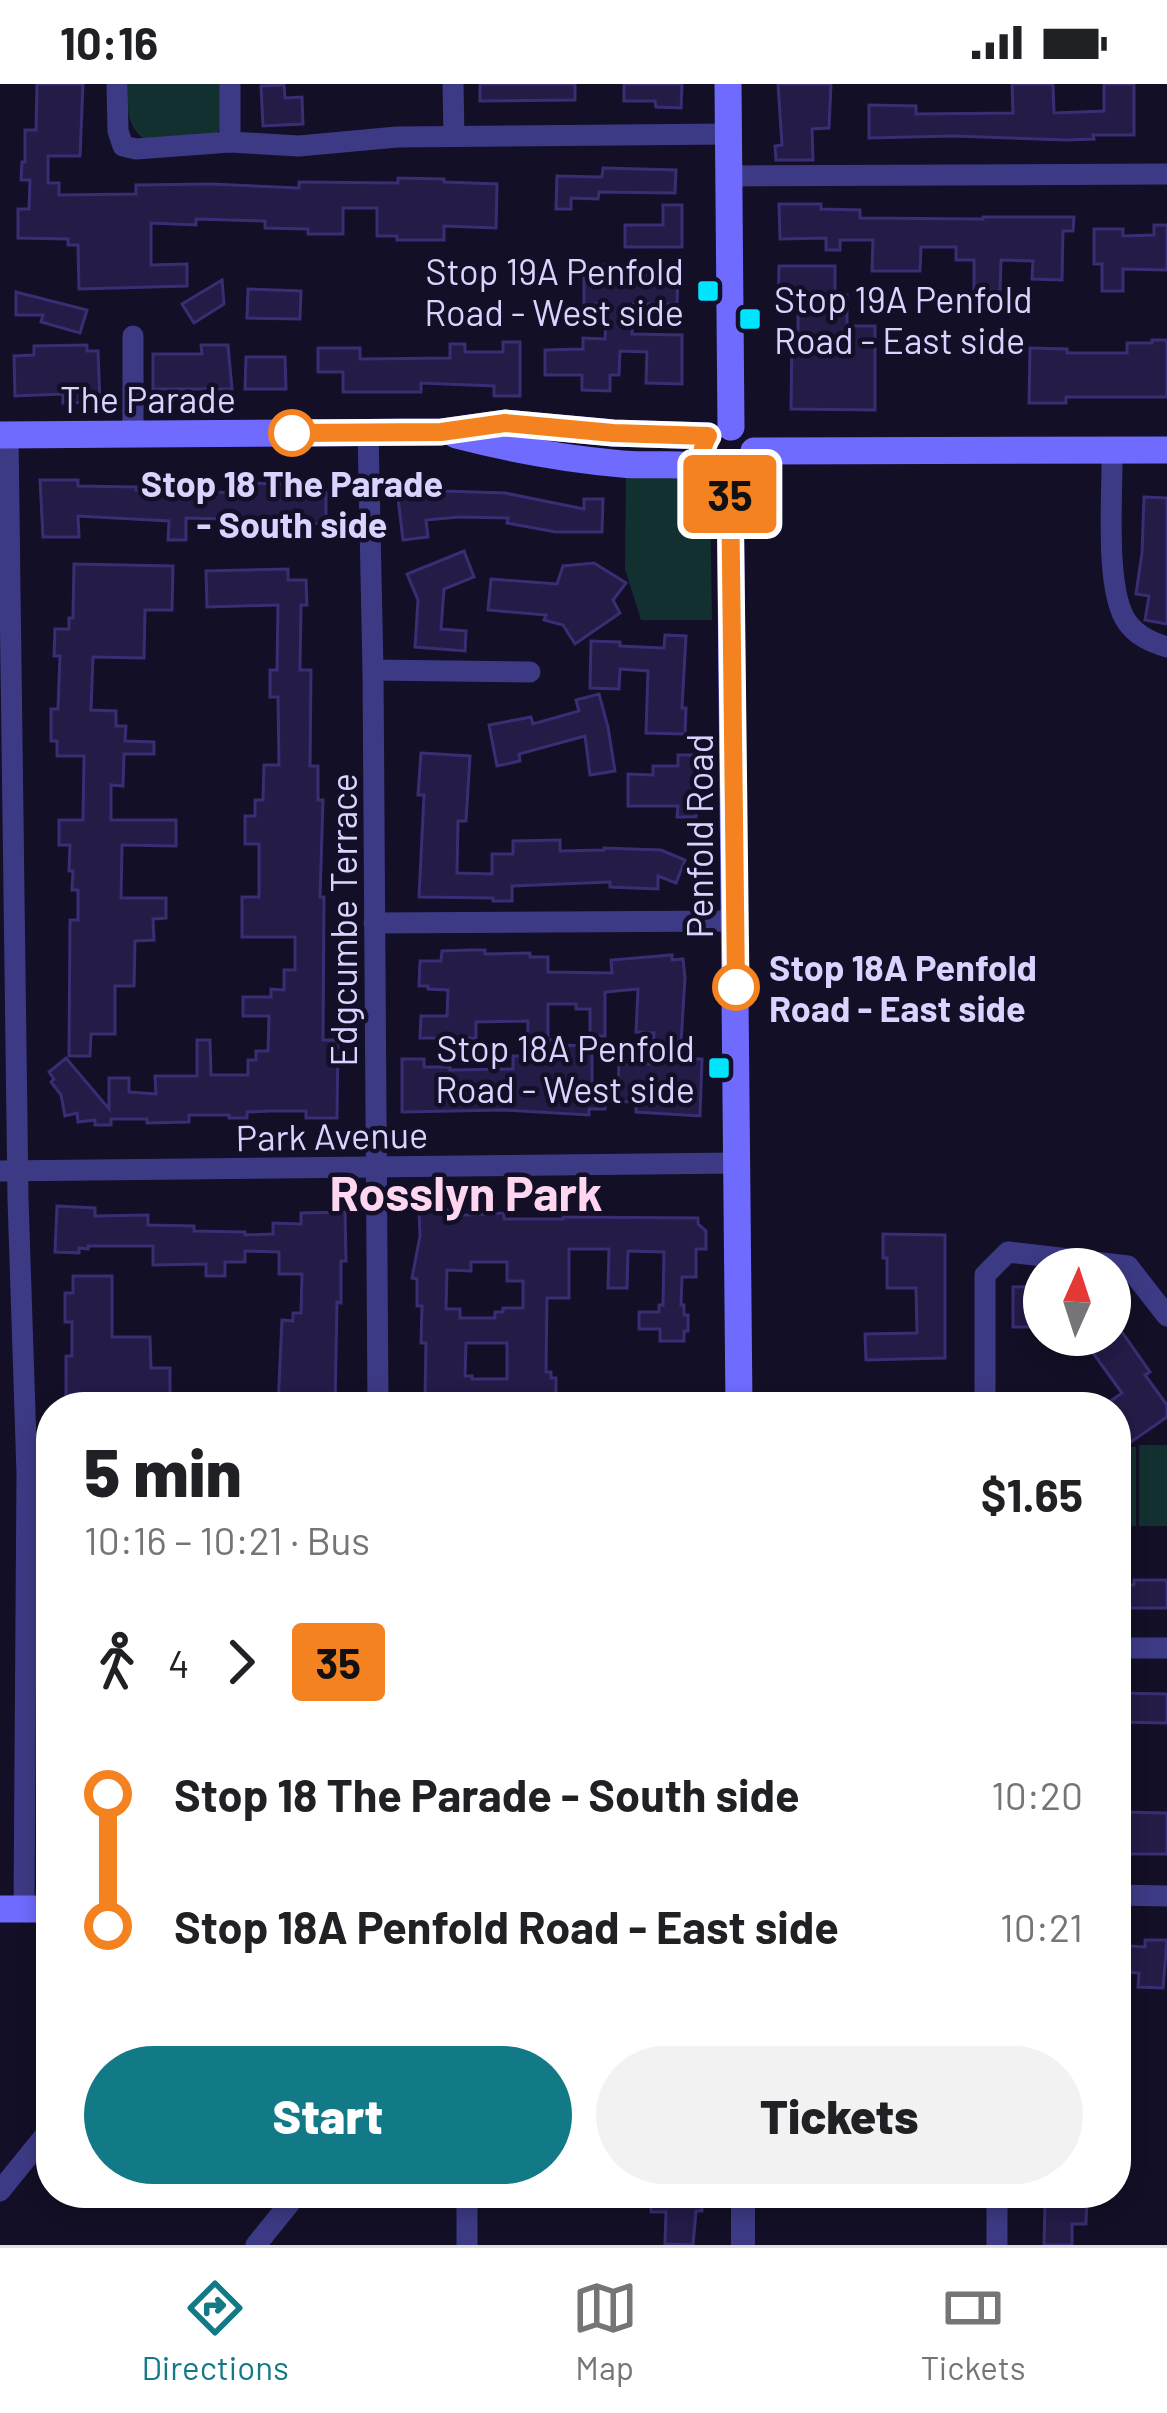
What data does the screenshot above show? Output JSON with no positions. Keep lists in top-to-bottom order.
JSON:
{
  "streets": {
    "main road": ["The Parade", "Penfold Road"],
    "street": ["Edgcumbe Terrace", "Park Avenue"]
  },
  "crossings": [
    ["The Parade", "Penfold Road"],
    ["The Parade", "Edgcumbe Terrace"],
    ["Penfold Road", "Park Avenue"],
    ["Edgcumbe Terrace", "Park Avenue"]
  ],
  "districts": ["Rosslyn Park"],
  "places": {
    "transit": ["Stop 19A Penfold Road - West side", "Stop 19A Penfold Road - East side", "Stop 18A Penfold Road - West side"],
    "other": ["Stop 18 The Parade - South side", "Stop 18A Penfold Road - East side"]
  },
  "lines": ["bus line 35"],
  "north": "top",
  "page": {
    "status": "10:16",
    "on_map": "35",
    "heading": ["5 min", "10:16 – 10:21 · Bus", "$1.65"],
    "legs": ["4", "35"],
    "list": [
      {
        "name": "Stop 18 The Parade - South side",
        "value": "10:20"
      },
      {
        "name": "Stop 18A Penfold Road - East side",
        "value": "10:21"
      }
    ],
    "buttons": ["Start", "Tickets"],
    "tabs": ["Directions", "Map", "Tickets"]
  }
}
